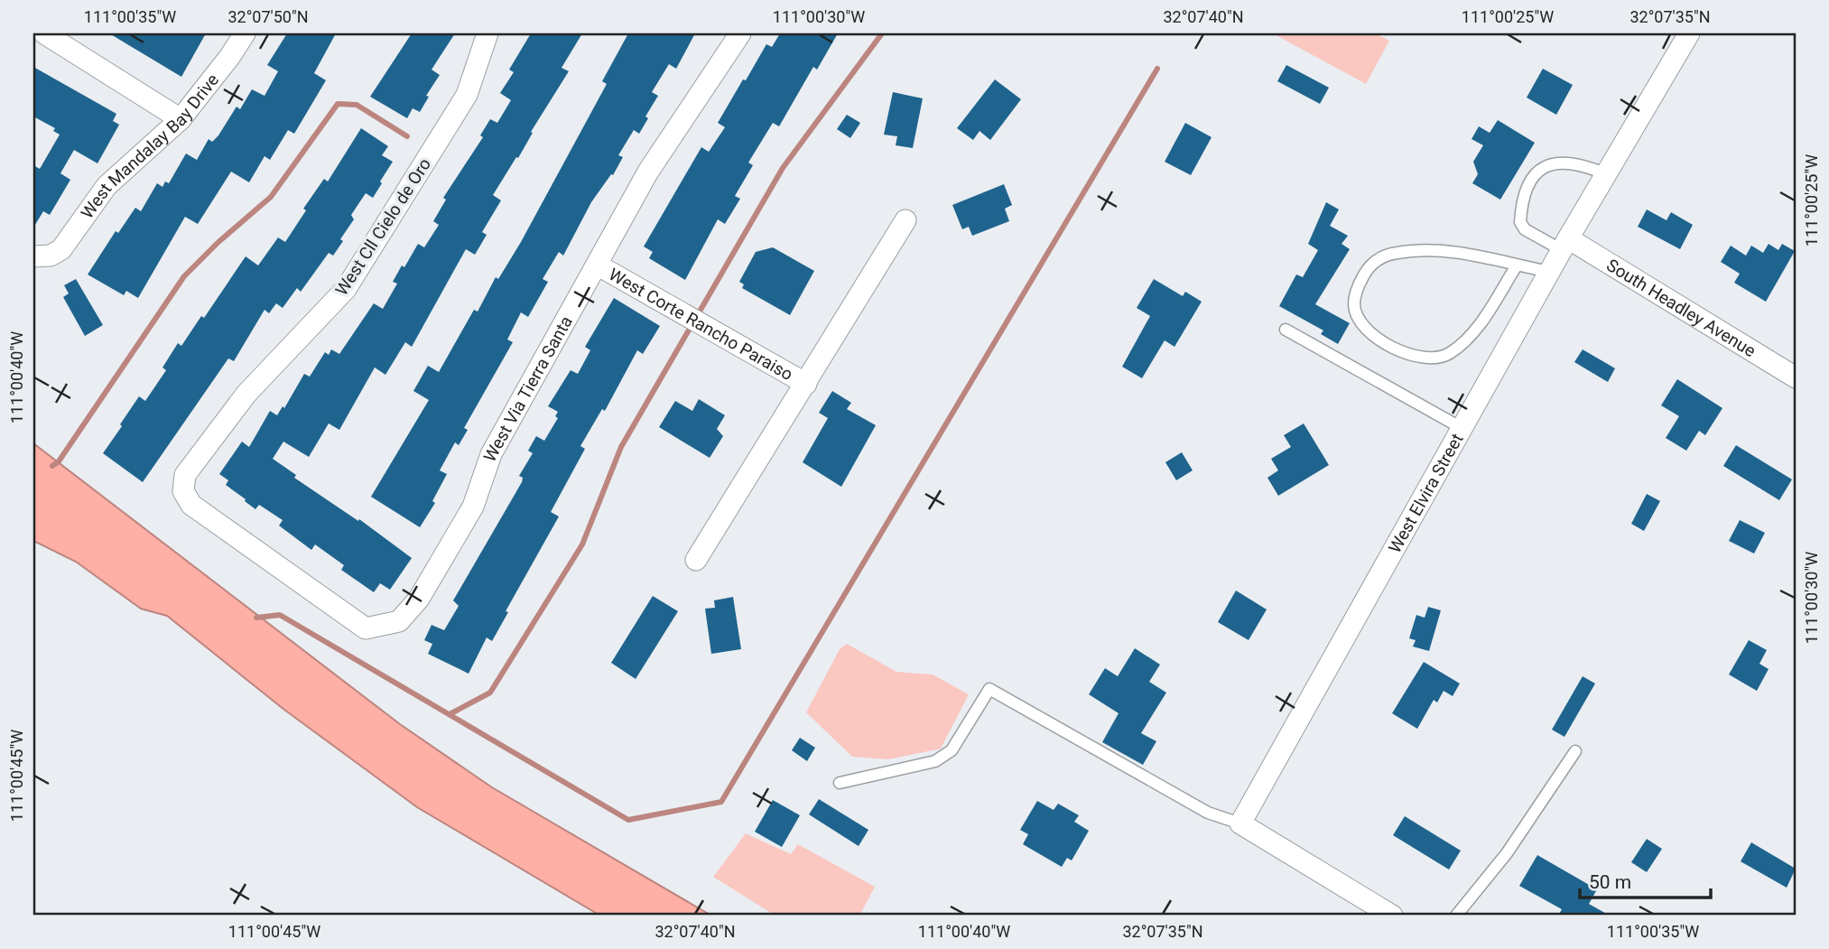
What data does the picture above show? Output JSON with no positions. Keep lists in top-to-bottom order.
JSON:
{
  "streets": {
    "street": [
      "West Mandalay Bay Drive",
      "West Cll Cielo de Oro",
      "South Headley Avenue",
      "West Corte Rancho Paraiso",
      "West Via Tierra Santa",
      "West Elvira Street"
    ]
  },
  "crossings": [
    ["West Cll Cielo de Oro", "West Via Tierra Santa"],
    ["South Headley Avenue", "West Elvira Street"],
    ["West Corte Rancho Paraiso", "West Via Tierra Santa"]
  ],
  "scale_bar": "50 m",
  "coordinates": [
    "111°00'35\"W",
    "32°07'50\"N",
    "111°00'30\"W",
    "32°07'40\"N",
    "111°00'25\"W",
    "32°07'35\"N",
    "111°00'40\"W",
    "111°00'45\"W"
  ]
}
